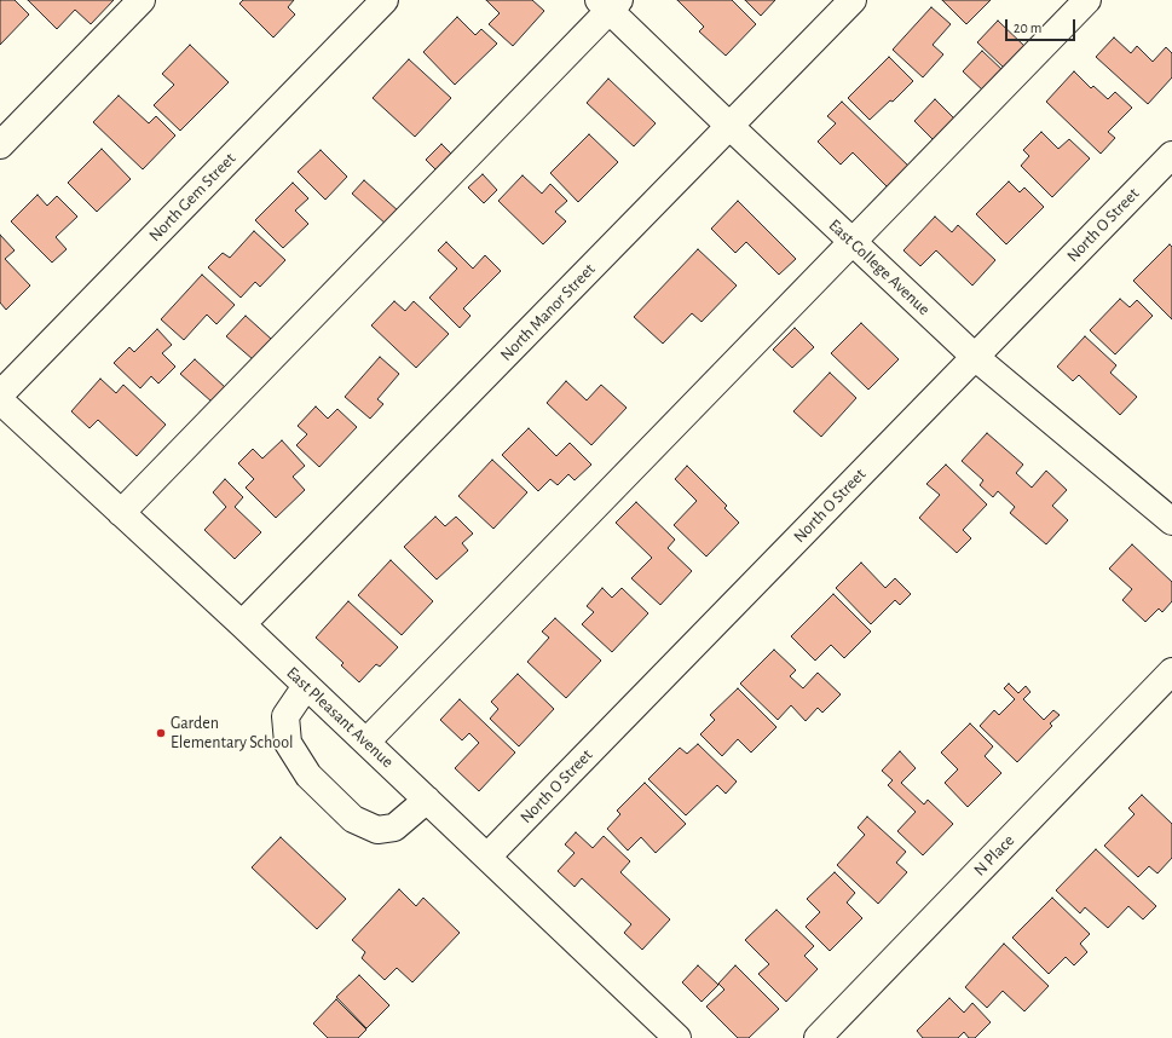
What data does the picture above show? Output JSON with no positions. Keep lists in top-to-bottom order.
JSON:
{
  "streets": {
    "street": [
      "North Gem Street",
      "North O Street",
      "East College Avenue",
      "North Manor Street",
      "East Pleasant Avenue",
      "N Place"
    ]
  },
  "crossings": [
    ["North O Street", "East College Avenue"],
    ["North O Street", "East Pleasant Avenue"],
    ["East College Avenue", "North Manor Street"],
    ["North Manor Street", "East Pleasant Avenue"]
  ],
  "places": ["Garden Elementary School"],
  "scale_bar": "20 m"
}
